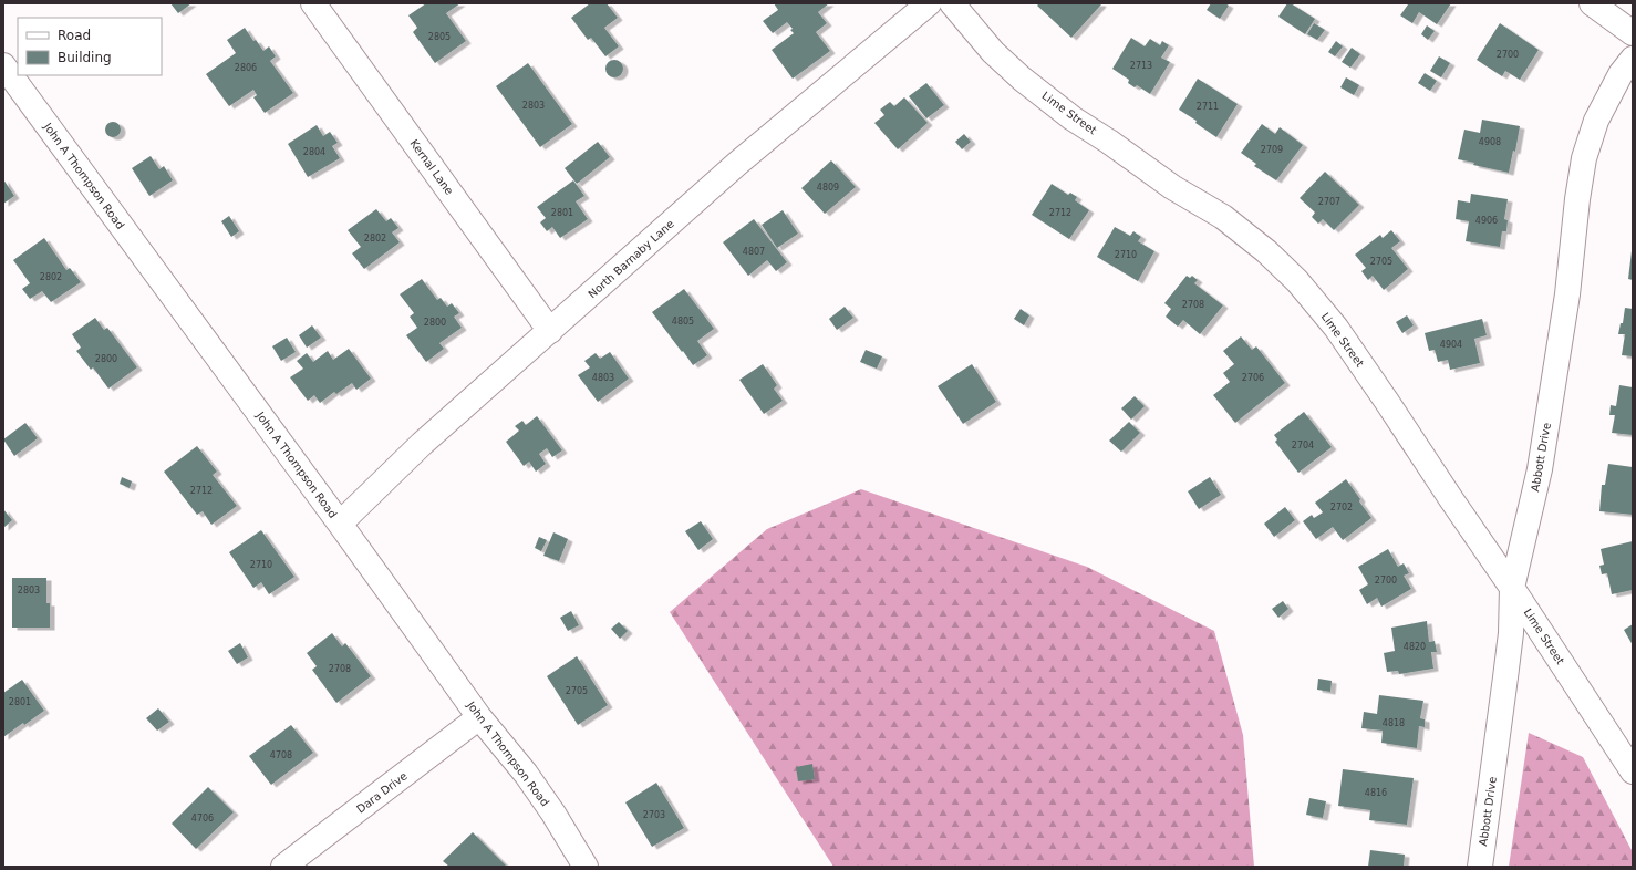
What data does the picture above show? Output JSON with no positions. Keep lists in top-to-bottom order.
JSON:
{
  "streets": {
    "street": [
      "Lime Street",
      "Kernal Lane",
      "John A Thompson Road",
      "North Barnaby Lane",
      "Abbott Drive",
      "Dara Drive"
    ]
  },
  "crossings": [
    ["Lime Street", "Abbott Drive"],
    ["Kernal Lane", "North Barnaby Lane"],
    ["John A Thompson Road", "North Barnaby Lane"],
    ["John A Thompson Road", "Dara Drive"]
  ],
  "house_numbers": [
    "2805",
    "2700",
    "2713",
    "2806",
    "2803",
    "2711",
    "4908",
    "2709",
    "2804",
    "4809",
    "2707",
    "2801",
    "2712",
    "4906",
    "2802",
    "4807",
    "2710",
    "2705",
    "2802",
    "2708",
    "4805",
    "2800",
    "4904",
    "2800",
    "4803",
    "2706",
    "2704",
    "2712",
    "2702",
    "2710",
    "2700",
    "2803",
    "4820",
    "2708",
    "2705",
    "2801",
    "4818",
    "4708",
    "4816",
    "2703",
    "4706"
  ],
  "legend": ["Road", "Building"]
}
